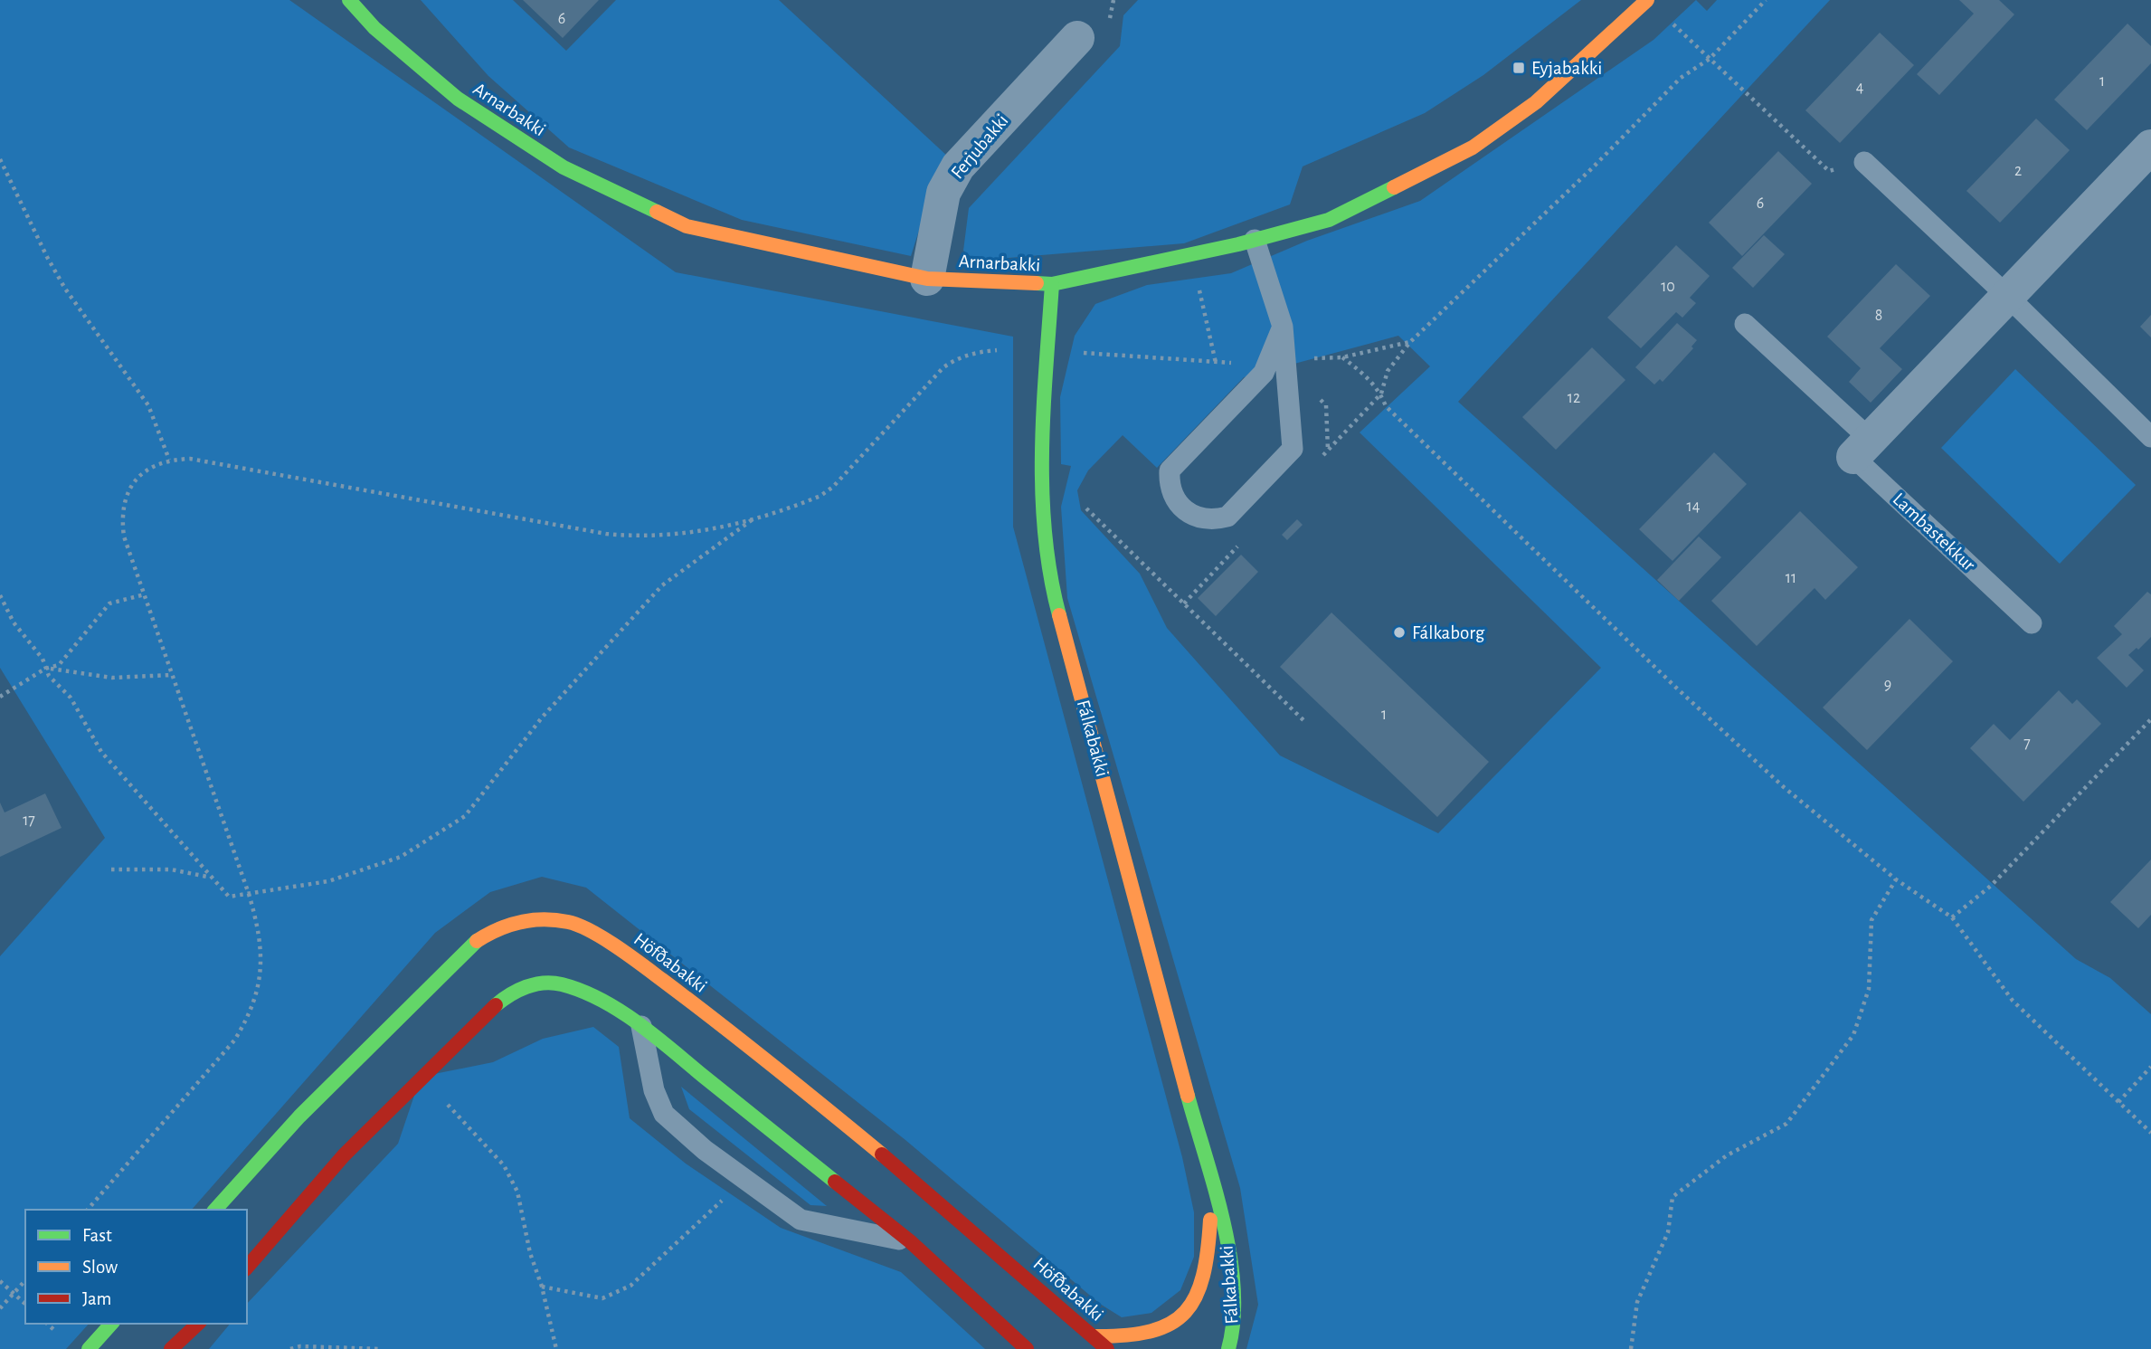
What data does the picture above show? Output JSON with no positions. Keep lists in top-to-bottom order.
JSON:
{
  "streets": {
    "street": [
      "Arnarbakki",
      "Ferjubakki",
      "Fálkabakki",
      "Höfðabakki"
    ],
    "lane": ["Lambastekkur"]
  },
  "crossings": [
    ["Arnarbakki", "Ferjubakki"],
    ["Arnarbakki", "Fálkabakki"],
    ["Fálkabakki", "Höfðabakki"]
  ],
  "places": {
    "transit": ["Eyjabakki"],
    "other": ["Fálkaborg"]
  },
  "house_numbers": [
    "6",
    "1",
    "4",
    "2",
    "6",
    "10",
    "8",
    "12",
    "14",
    "11",
    "9",
    "1",
    "7",
    "17"
  ],
  "legend": ["Fast", "Slow", "Jam"]
}
